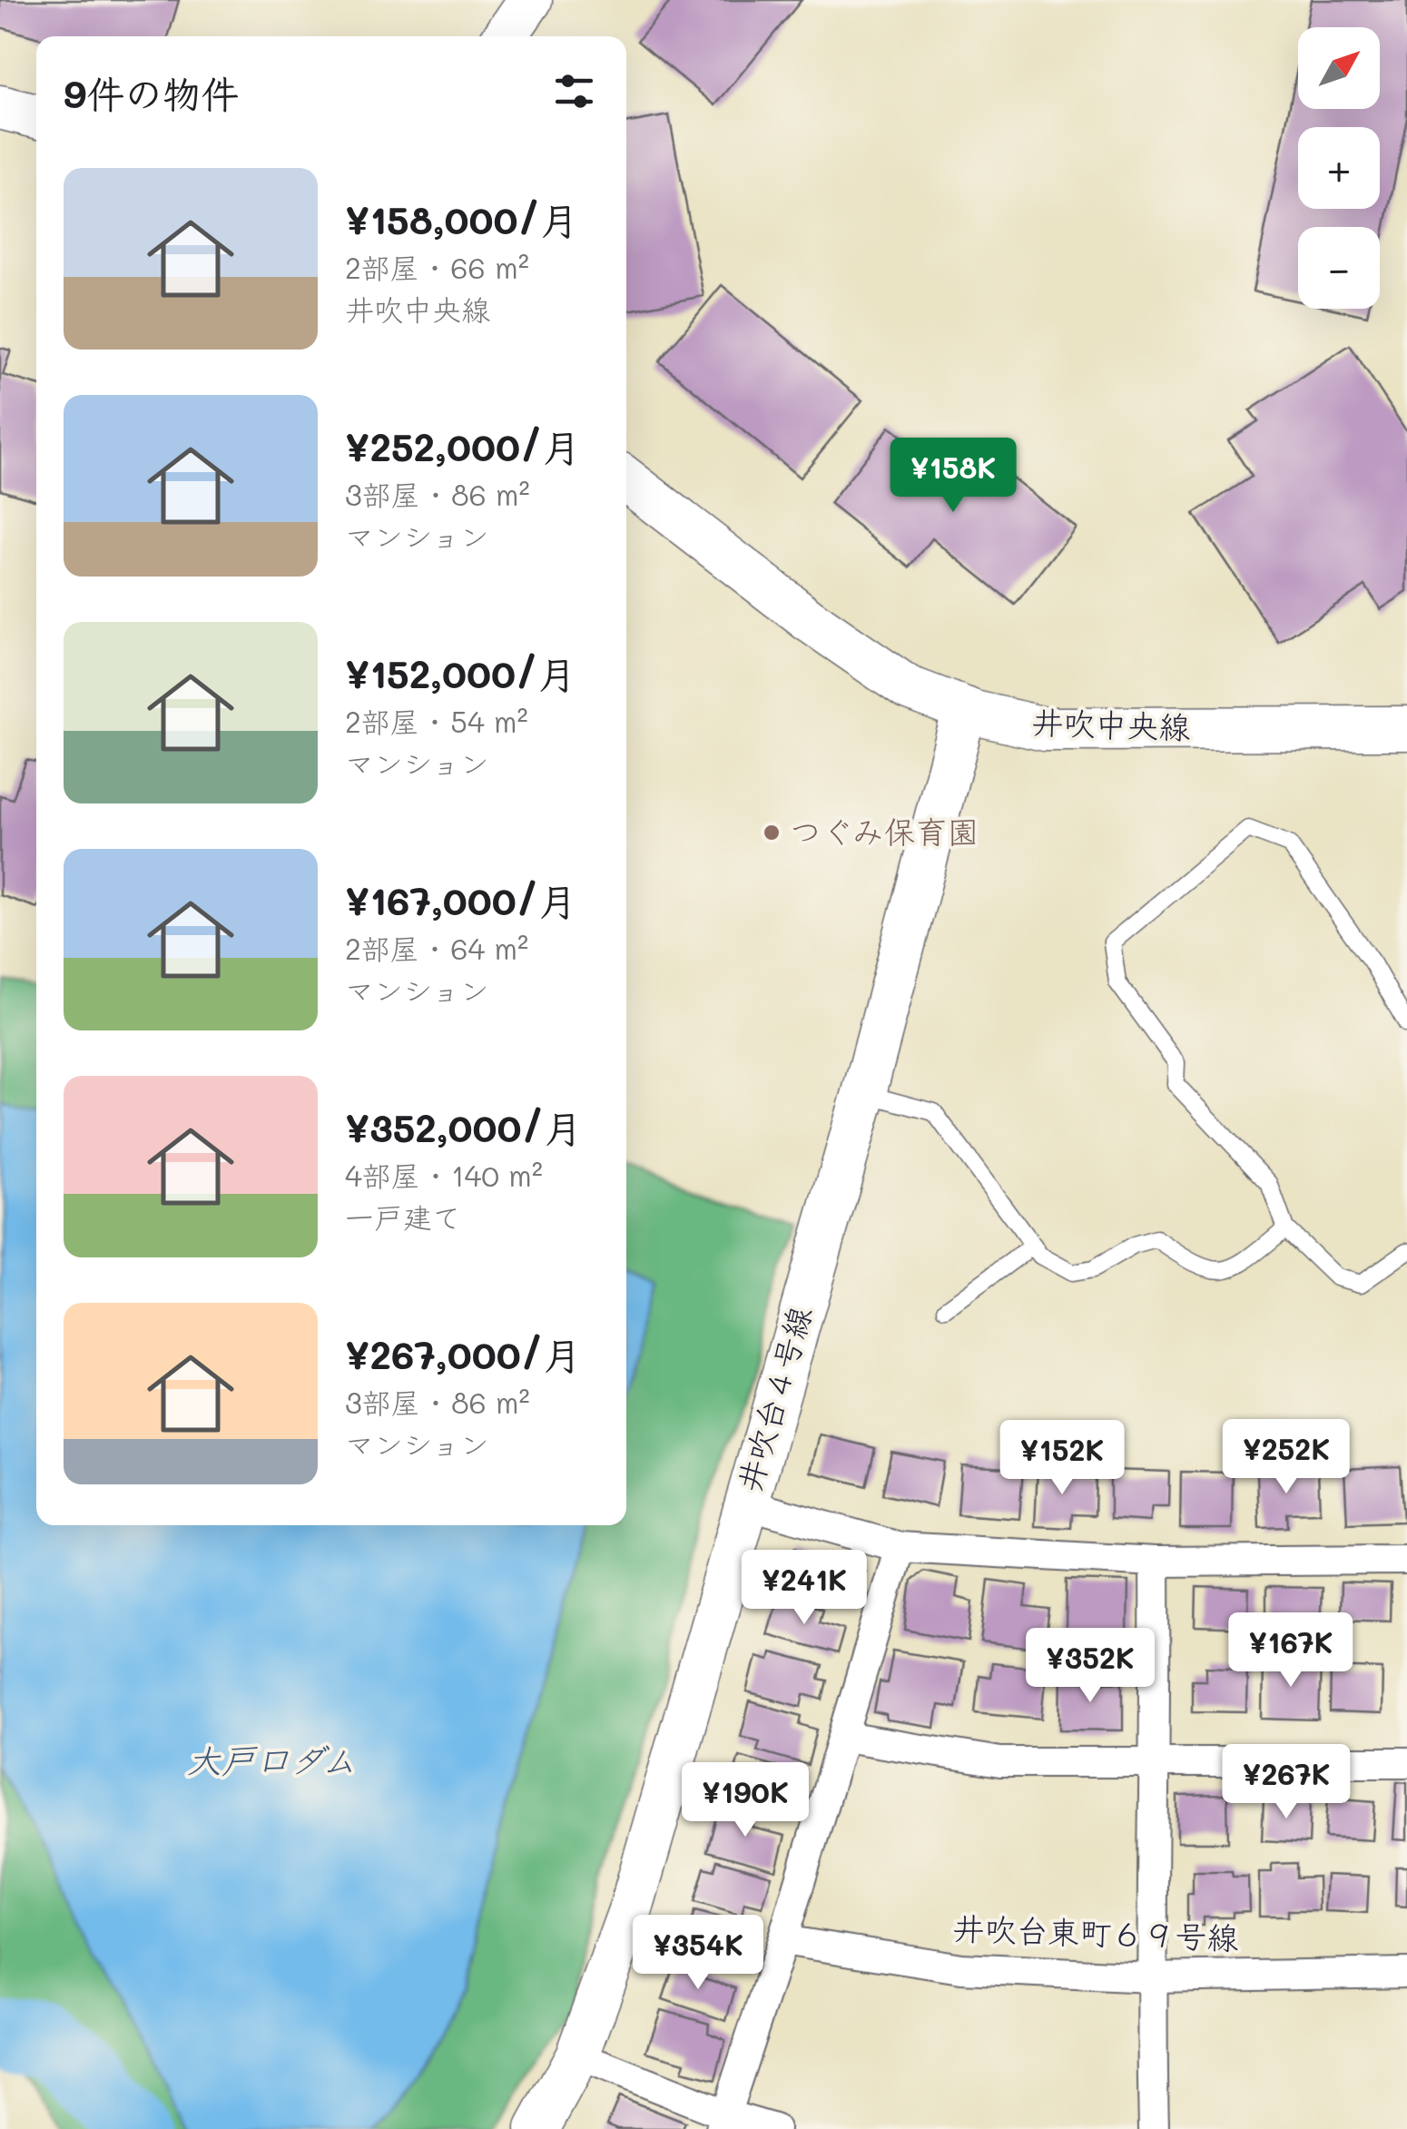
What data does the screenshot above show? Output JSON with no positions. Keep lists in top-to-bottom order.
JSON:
{
  "streets": {
    "street": ["井吹中央線", "井吹台４号線", "井吹台東町６９号線"]
  },
  "crossings": [
    ["井吹中央線", "井吹台４号線"]
  ],
  "water": ["大戸口ダム"],
  "places": ["つぐみ保育園"],
  "north": "top right",
  "page": {
    "map_buttons": ["+", "−"],
    "heading": "9件の物件",
    "list": [
      {
        "name": "¥158,000/月",
        "note": "2部屋 · 66 m² · 井吹中央線"
      },
      {
        "name": "¥252,000/月",
        "note": "3部屋 · 86 m² · マンション"
      },
      {
        "name": "¥152,000/月",
        "note": "2部屋 · 54 m² · マンション"
      },
      {
        "name": "¥167,000/月",
        "note": "2部屋 · 64 m² · マンション"
      },
      {
        "name": "¥352,000/月",
        "note": "4部屋 · 140 m² · 一戸建て"
      },
      {
        "name": "¥267,000/月",
        "note": "3部屋 · 86 m² · マンション"
      }
    ],
    "price": [
      "¥158K",
      "¥252K",
      "¥152K",
      "¥241K",
      "¥167K",
      "¥352K",
      "¥267K",
      "¥190K",
      "¥354K"
    ]
  }
}
